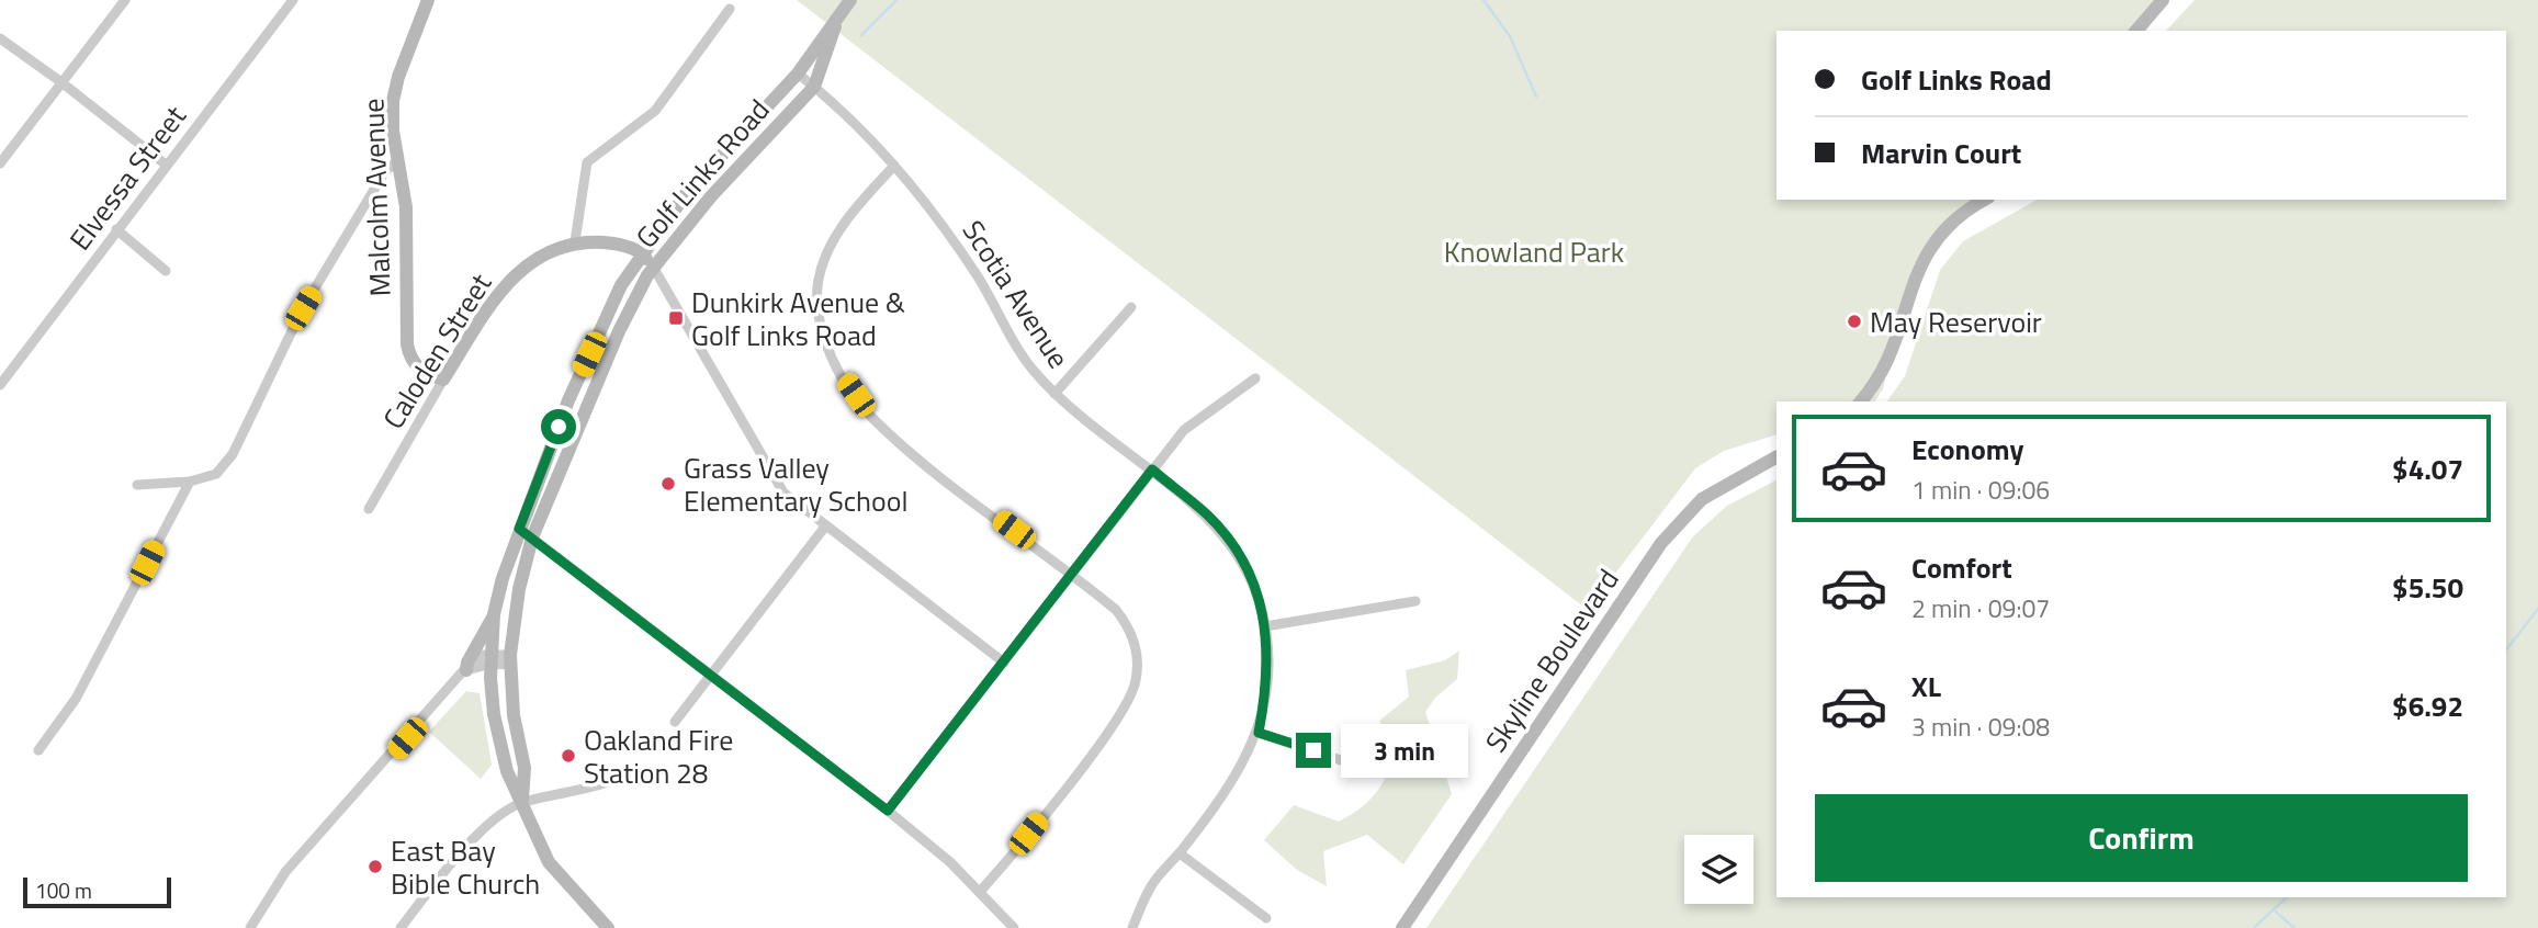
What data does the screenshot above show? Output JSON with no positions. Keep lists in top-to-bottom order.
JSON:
{
  "streets": {
    "main road": [
      "Golf Links Road",
      "Malcolm Avenue",
      "Caloden Street",
      "Skyline Boulevard"
    ],
    "street": ["Elvessa Street", "Scotia Avenue"]
  },
  "crossings": [
    ["Golf Links Road", "Scotia Avenue"],
    ["Golf Links Road", "Caloden Street"],
    ["Malcolm Avenue", "Caloden Street"]
  ],
  "parks": ["Knowland Park"],
  "places": {
    "transit": ["Dunkirk Avenue & Golf Links Road"],
    "other": [
      "May Reservoir",
      "Grass Valley Elementary School",
      "Oakland Fire Station 28",
      "East Bay Bible Church"
    ]
  },
  "scale_bar": "100 m",
  "page": {
    "banner": ["Golf Links Road", "Marvin Court"],
    "list": [
      {
        "name": "Economy",
        "note": "1 min · 09:06",
        "value": "$4.07"
      },
      {
        "name": "Comfort",
        "note": "2 min · 09:07",
        "value": "$5.50"
      },
      {
        "name": "XL",
        "note": "3 min · 09:08",
        "value": "$6.92"
      }
    ],
    "bubble": "3 min",
    "buttons": "Confirm",
    "scale": "100 m"
  }
}
